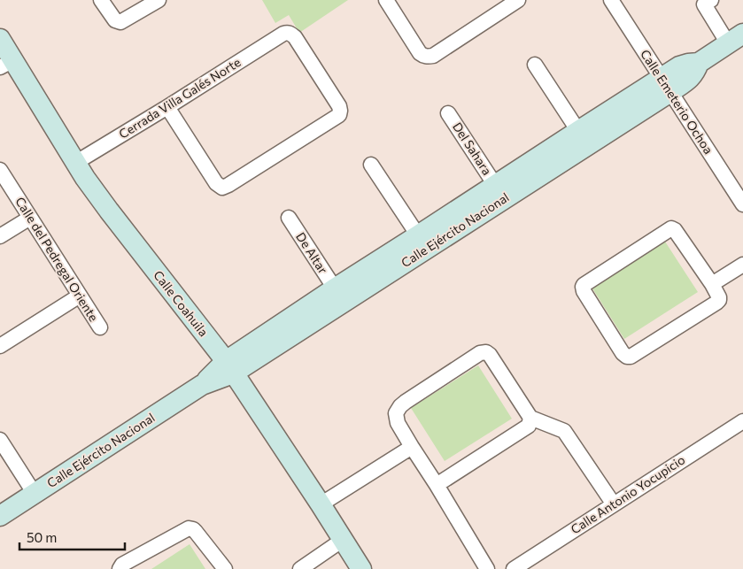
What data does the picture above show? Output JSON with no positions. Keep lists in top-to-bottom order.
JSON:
{
  "streets": {
    "street": [
      "Cerrada Villa Galés Norte",
      "Calle Emeterio Ochoa",
      "Del Sahara",
      "Calle Ejército Nacional",
      "De Altar",
      "Calle del Pedregal Oriente",
      "Calle Coahuila",
      "Calle Antonio Yocupicio"
    ]
  },
  "crossings": [
    ["Cerrada Villa Galés Norte", "Calle Coahuila"],
    ["Calle Emeterio Ochoa", "Calle Ejército Nacional"],
    ["Del Sahara", "Calle Ejército Nacional"],
    ["Calle Ejército Nacional", "De Altar"],
    ["Calle Ejército Nacional", "Calle Coahuila"]
  ],
  "scale_bar": "50 m"
}
